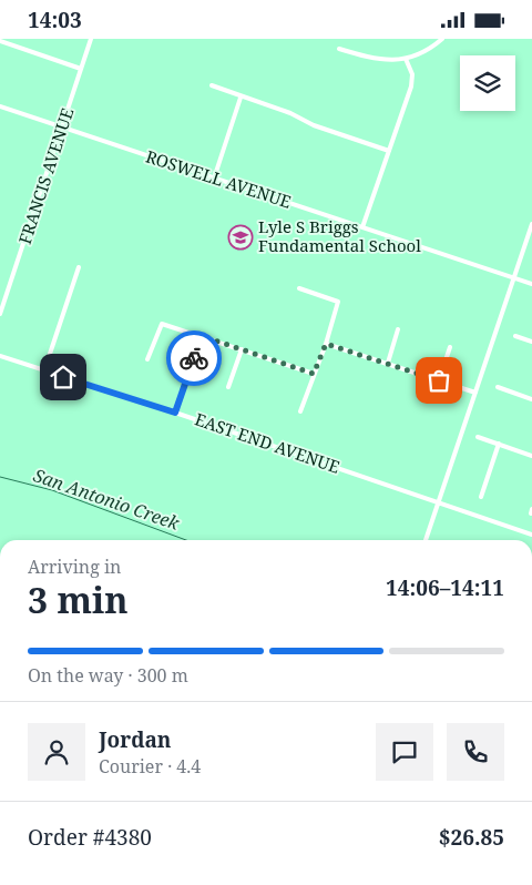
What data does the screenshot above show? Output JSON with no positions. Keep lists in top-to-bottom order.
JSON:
{
  "streets": {
    "street": ["FRANCIS AVENUE", "ROSWELL AVENUE", "EAST END AVENUE"]
  },
  "crossings": [
    ["FRANCIS AVENUE", "ROSWELL AVENUE"]
  ],
  "water": ["San Antonio Creek"],
  "places": {
    "school or university": ["Lyle S Briggs Fundamental School"]
  },
  "page": {
    "status": "14:03",
    "heading": ["3 min", "Arriving in", "14:06–14:11"],
    "panel": [
      "Jordan",
      "Courier · 4.4",
      "Order #4380",
      "$26.85"
    ],
    "bar": "On the way · 300 m"
  }
}
